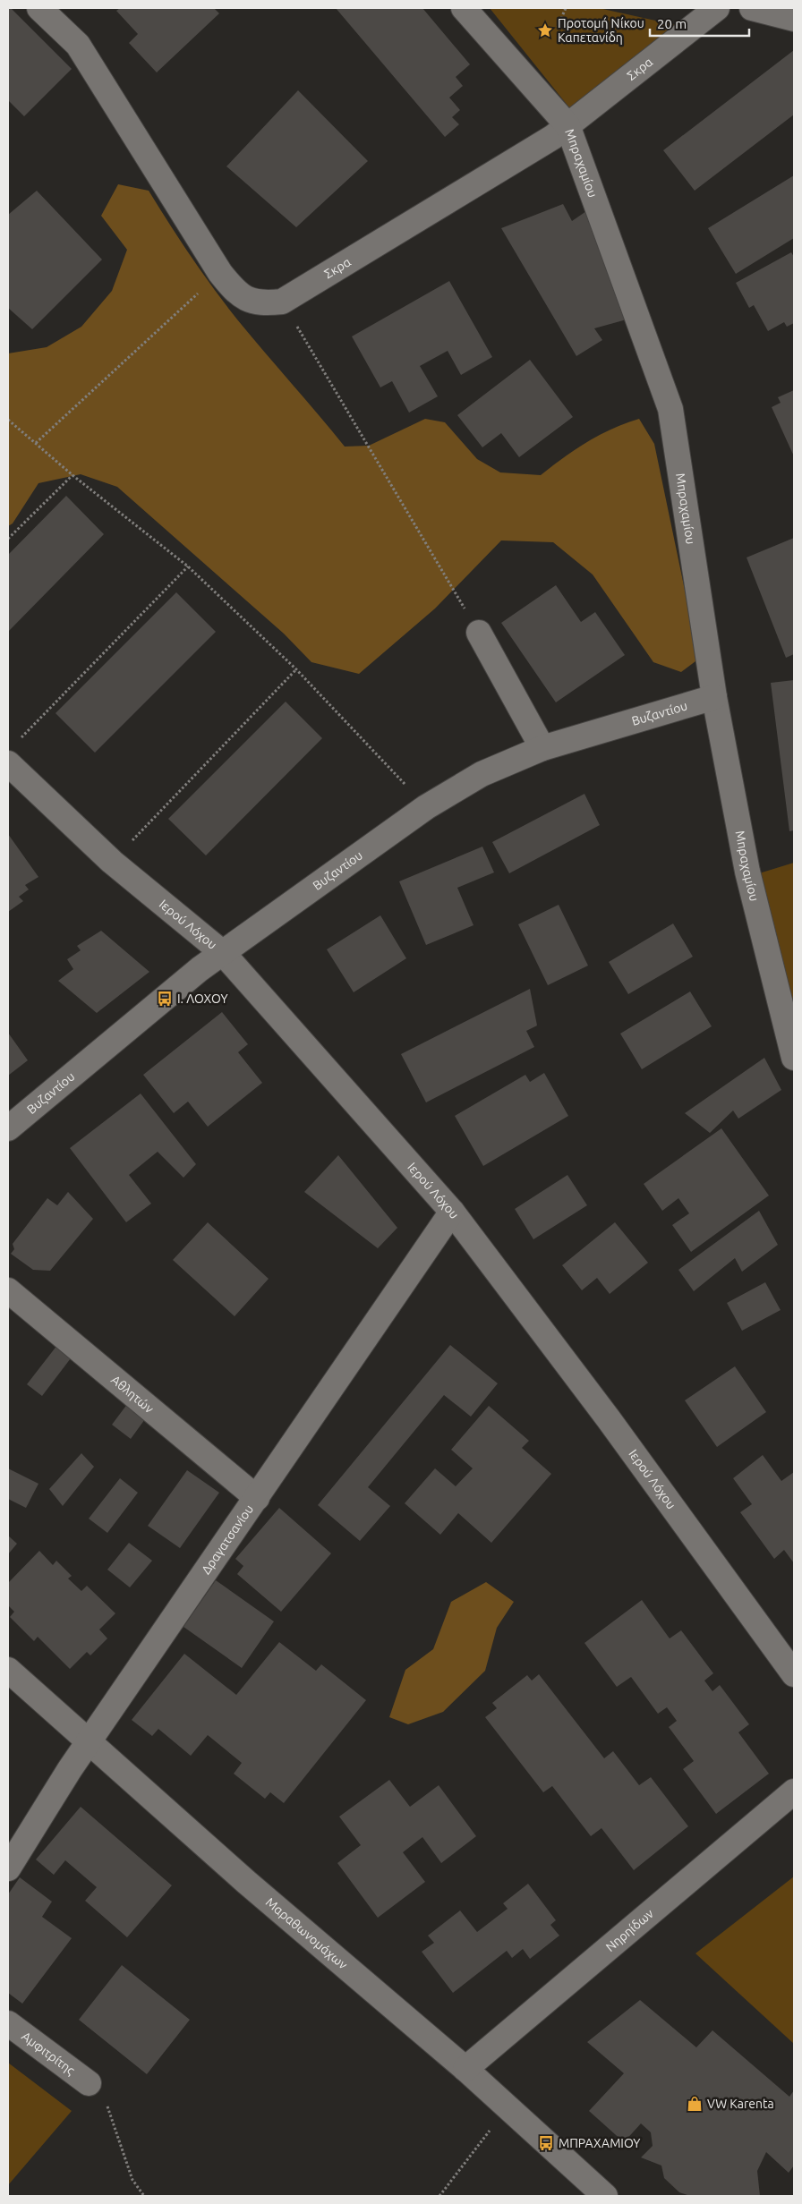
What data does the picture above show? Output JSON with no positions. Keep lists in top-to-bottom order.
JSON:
{
  "streets": {
    "street": [
      "Σκρα",
      "Μπραχαμίου",
      "Βυζαντίου",
      "Ιερού Λόχου",
      "Αθλητών",
      "Δραγατσανίου",
      "Νηρηίδων",
      "Μαραθωνομάχων",
      "Αμφιτρίτης"
    ]
  },
  "crossings": [
    ["Σκρα", "Μπραχαμίου"],
    ["Μπραχαμίου", "Βυζαντίου"],
    ["Βυζαντίου", "Ιερού Λόχου"],
    ["Ιερού Λόχου", "Δραγατσανίου"],
    ["Αθλητών", "Δραγατσανίου"],
    ["Δραγατσανίου", "Μαραθωνομάχων"],
    ["Νηρηίδων", "Μαραθωνομάχων"]
  ],
  "places": {
    "place": ["Προτομή Νίκου Καπετανίδη"],
    "bus stop": ["Ι. ΛΟΧΟΥ", "ΜΠΡΑΧΑΜΙΟΥ"],
    "shop": ["VW Karenta"]
  },
  "scale_bar": "20 m"
}
